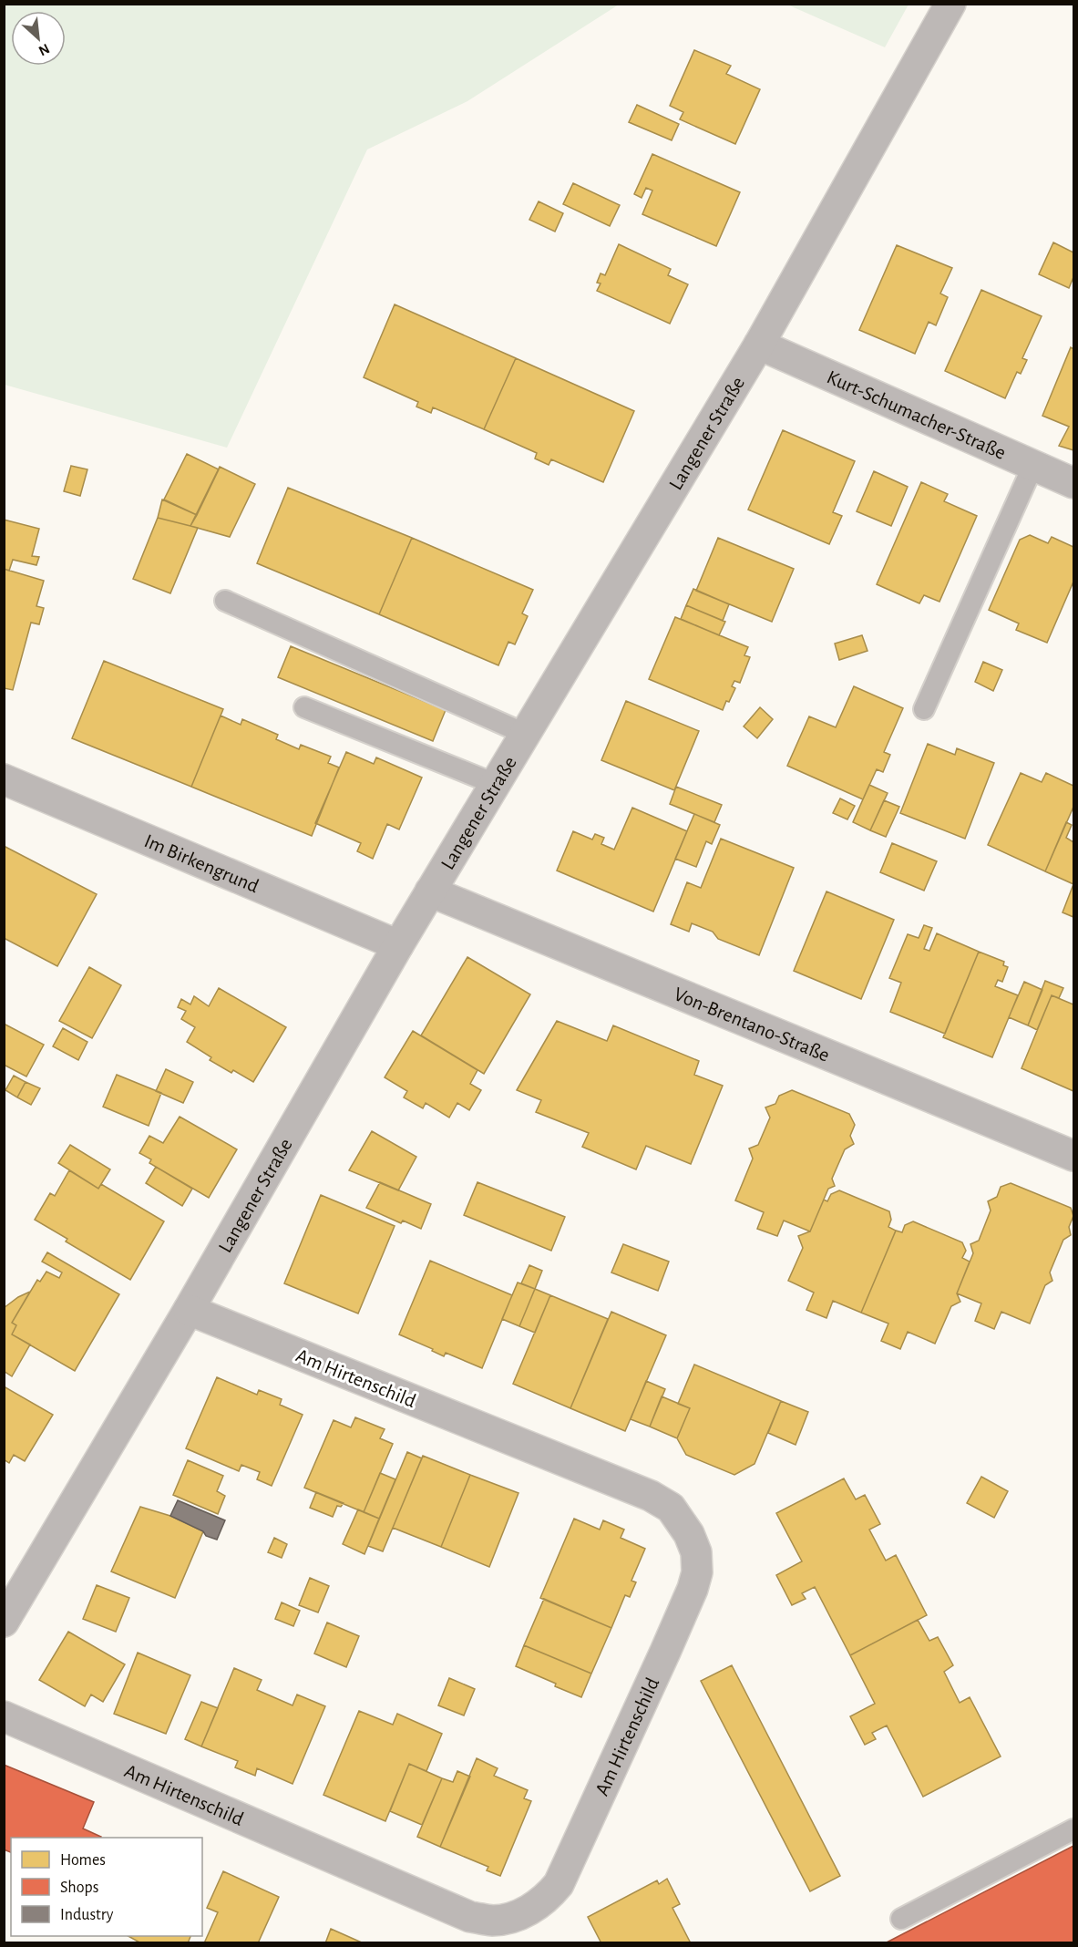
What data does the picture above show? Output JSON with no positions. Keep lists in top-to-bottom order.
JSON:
{
  "streets": {
    "street": [
      "Kurt-Schumacher-Straße",
      "Langener Straße",
      "Im Birkengrund",
      "Von-Brentano-Straße",
      "Am Hirtenschild"
    ]
  },
  "crossings": [
    ["Kurt-Schumacher-Straße", "Langener Straße"],
    ["Langener Straße", "Im Birkengrund"],
    ["Langener Straße", "Von-Brentano-Straße"],
    ["Langener Straße", "Am Hirtenschild"]
  ],
  "legend": ["Homes", "Shops", "Industry"],
  "north": "bottom right"
}
